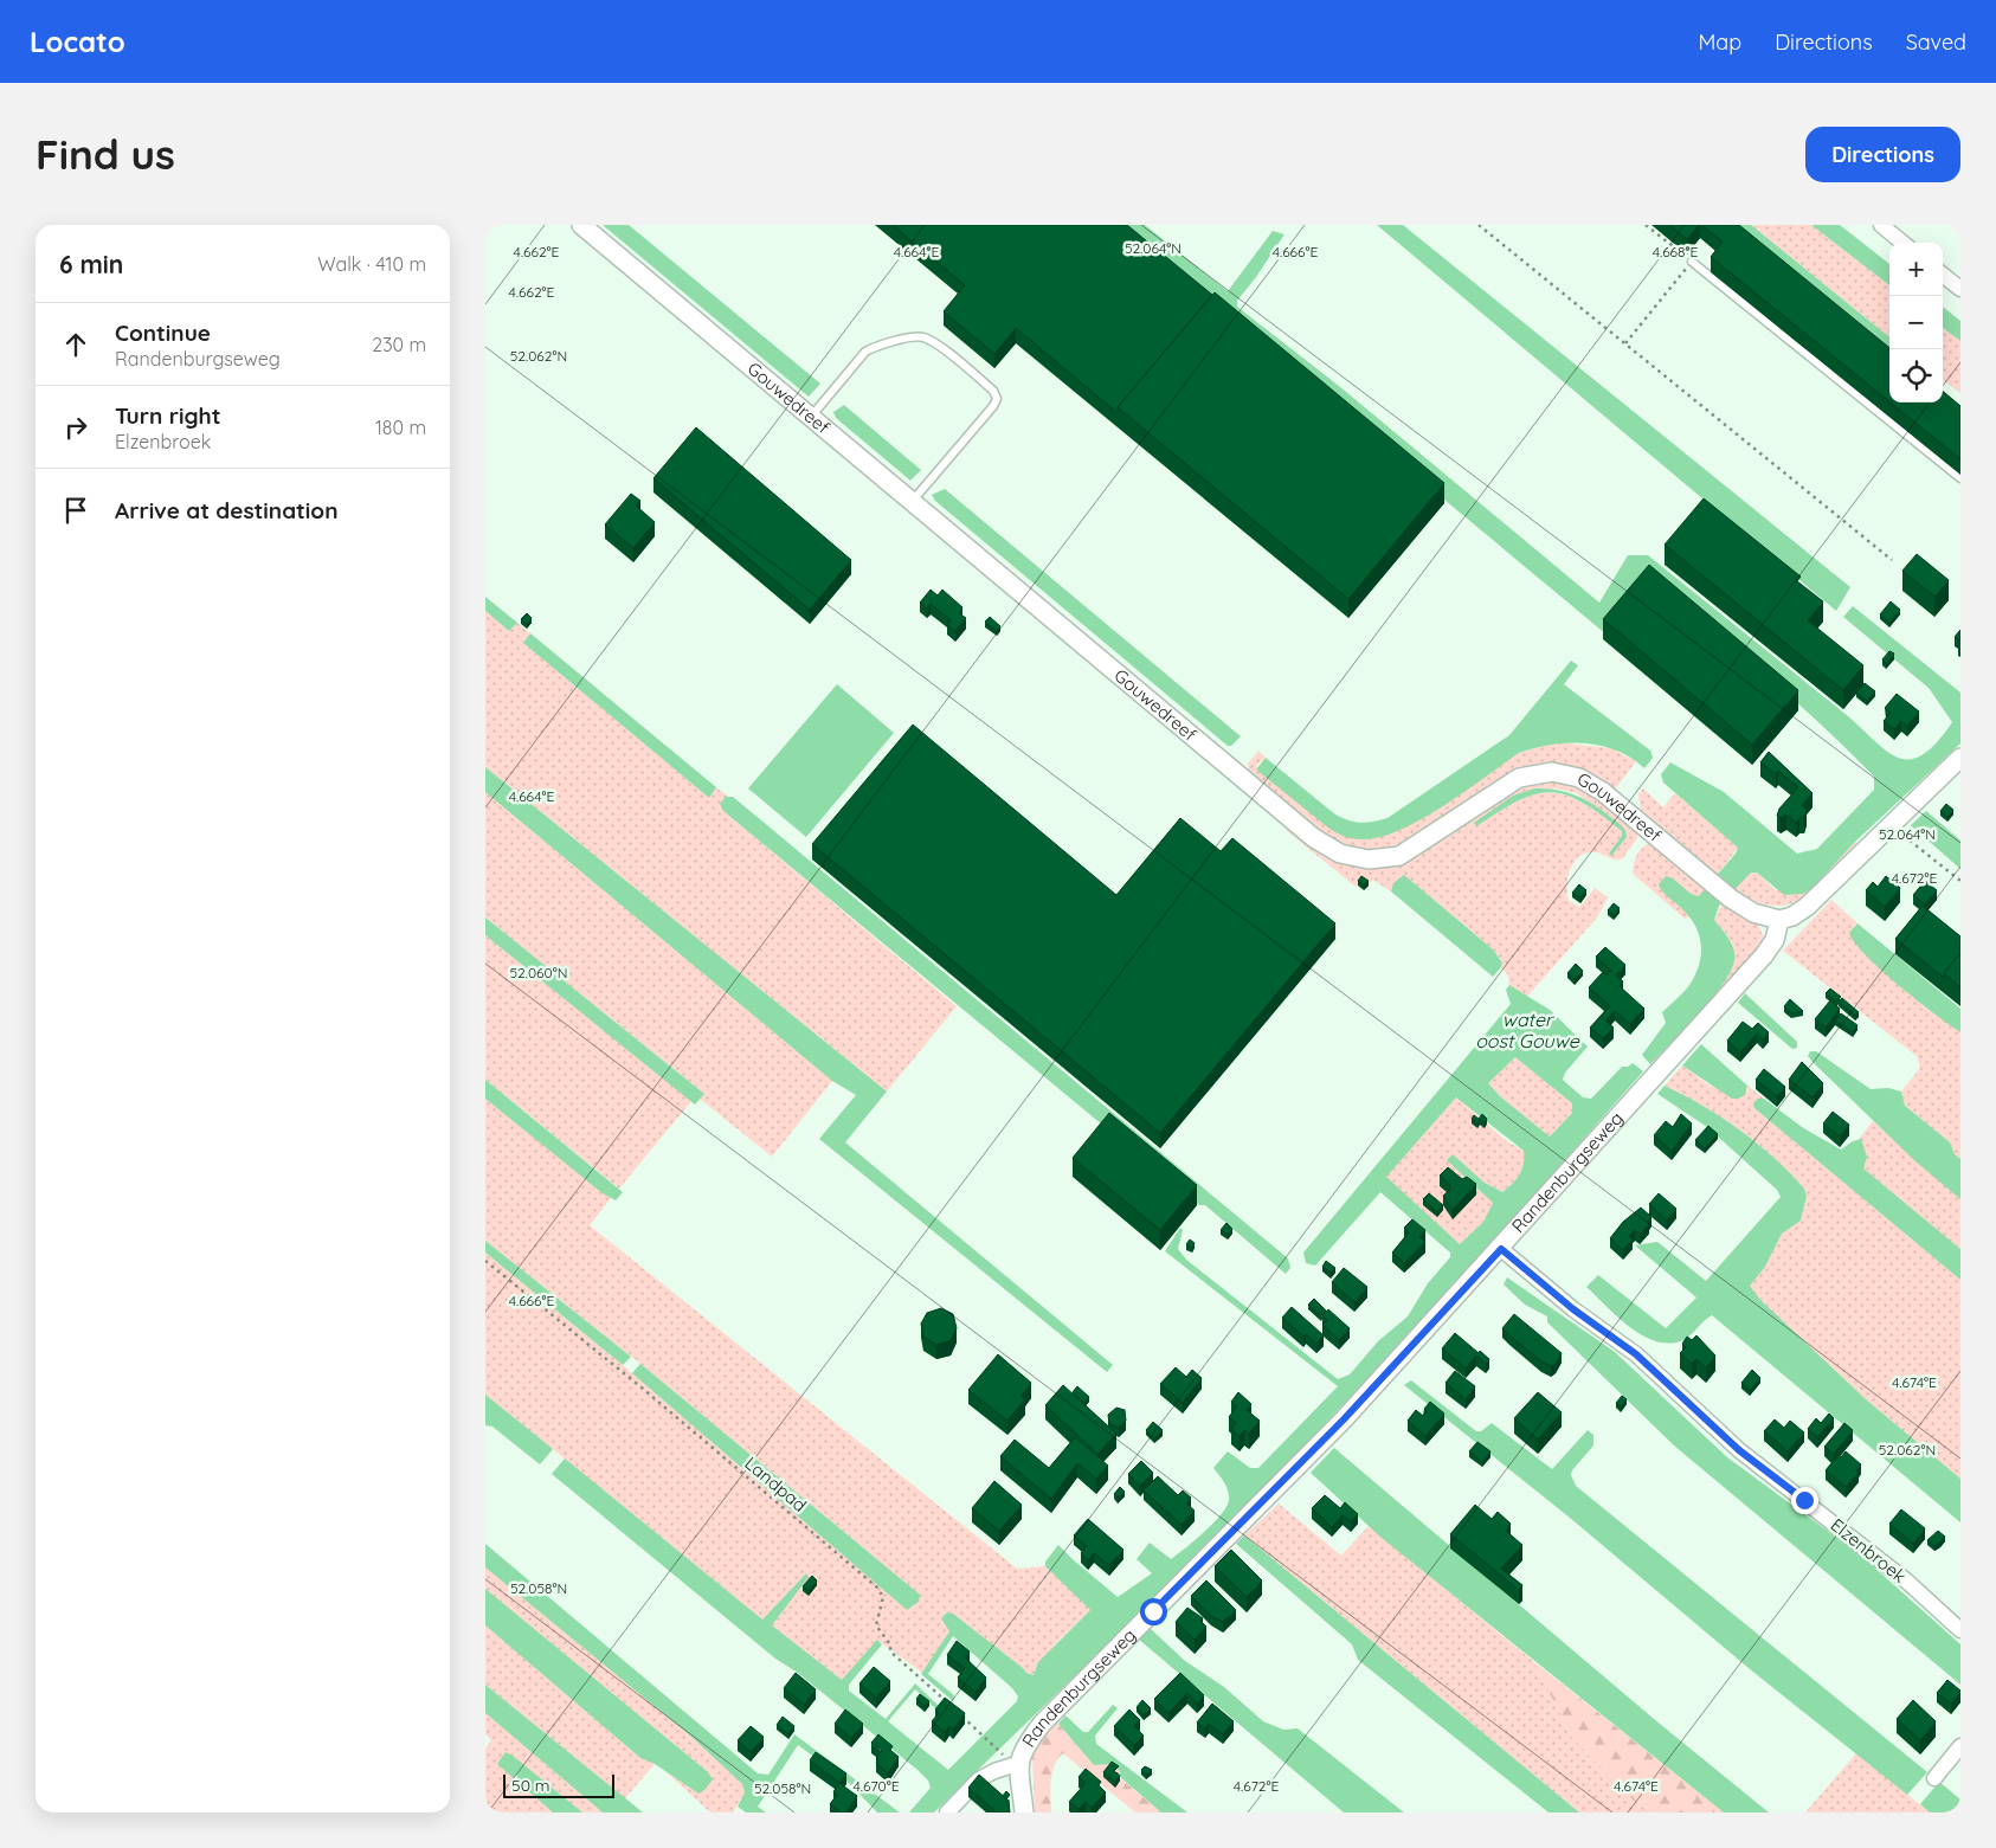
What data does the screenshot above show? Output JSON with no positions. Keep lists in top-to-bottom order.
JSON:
{
  "streets": {
    "street": ["Gouwedreef", "Randenburgseweg", "Elzenbroek"],
    "path": ["Landpad"]
  },
  "crossings": [
    ["Gouwedreef", "Randenburgseweg"],
    ["Randenburgseweg", "Elzenbroek"]
  ],
  "water": ["water oost Gouwe"],
  "scale_bar": "50 m",
  "page": {
    "header": "Locato",
    "nav": ["Map", "Directions", "Saved"],
    "buttons": "Directions",
    "title": "Find us",
    "heading": ["6 min", "Walk · 410 m"],
    "map_buttons": ["+", "−"],
    "list": [
      ["Continue", "Randenburgseweg", "230 m"],
      ["Turn right", "Elzenbroek", "180 m"],
      "Arrive at destination"
    ],
    "scale": "50 m"
  },
  "coordinates": [
    "52.064°N",
    "4.662°E",
    "4.664°E",
    "4.666°E",
    "4.668°E",
    "52.062°N",
    "4.672°E",
    "52.060°N",
    "4.674°E",
    "52.058°N",
    "4.670°E"
  ]
}
